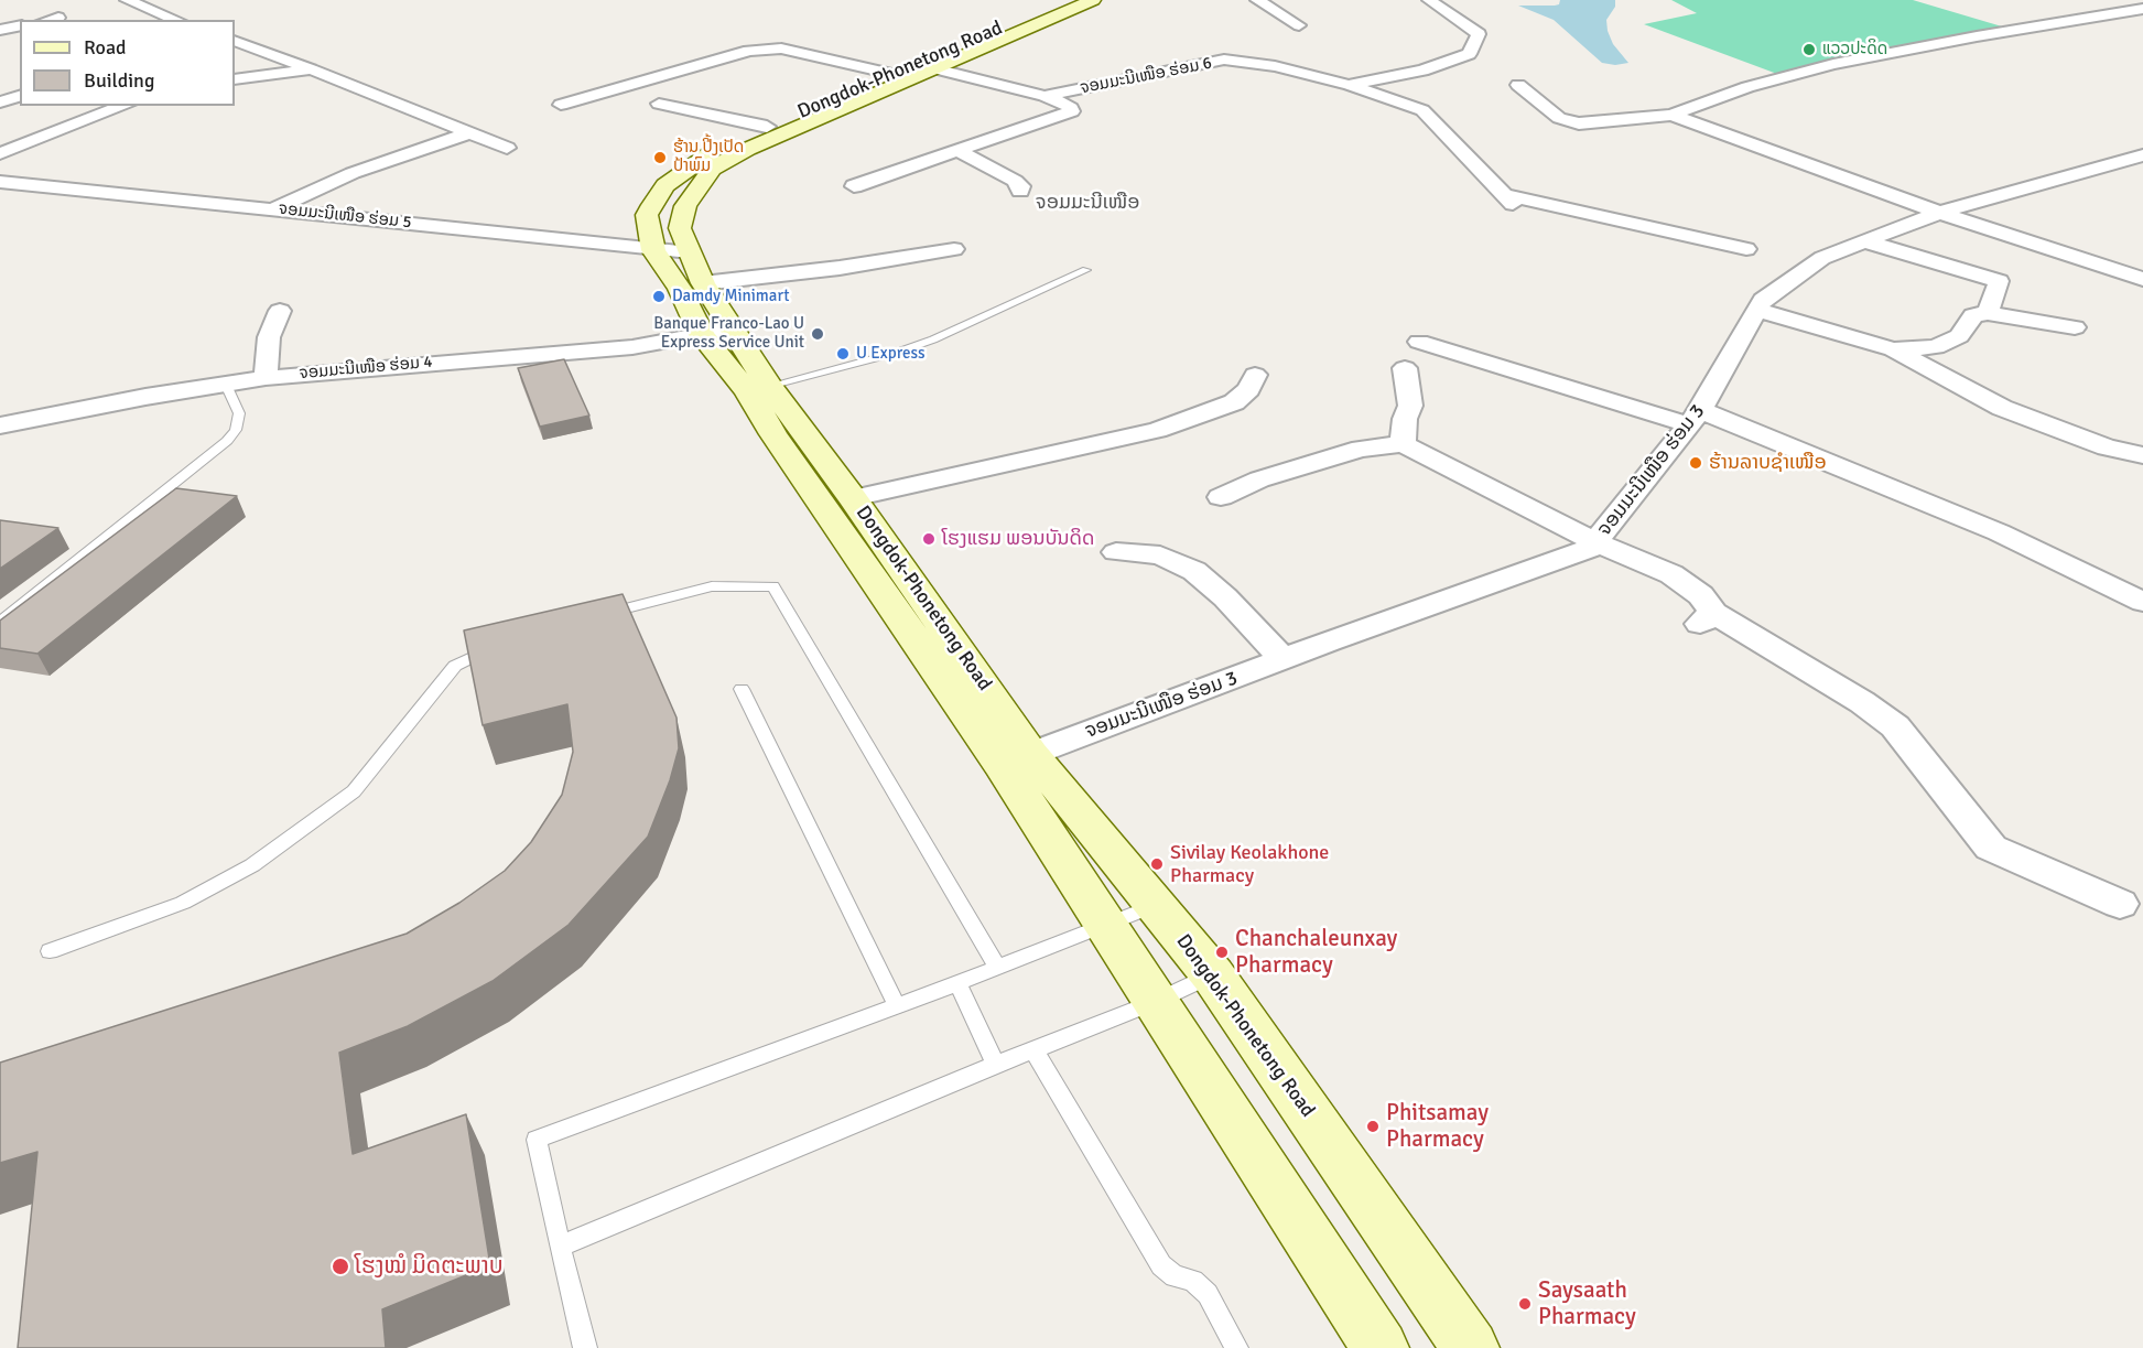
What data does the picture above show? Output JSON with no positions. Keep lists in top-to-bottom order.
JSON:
{
  "streets": {
    "main road": ["Dongdok-Phonetong Road"],
    "street": [
      "ຈອມມະນີເໜືອ ຮ່ອມ 6",
      "ຈອມມະນີເໜືອ ຮ່ອມ 5",
      "ຈອມມະນີເໜືອ ຮ່ອມ 4",
      "ຈອມມະນີເໜືອ ຮ່ອມ 3"
    ]
  },
  "crossings": [
    ["Dongdok-Phonetong Road", "ຈອມມະນີເໜືອ ຮ່ອມ 6"],
    ["Dongdok-Phonetong Road", "ຈອມມະນີເໜືອ ຮ່ອມ 5"],
    ["Dongdok-Phonetong Road", "ຈອມມະນີເໜືອ ຮ່ອມ 4"],
    ["Dongdok-Phonetong Road", "ຈອມມະນີເໜືອ ຮ່ອມ 3"]
  ],
  "districts": ["ຈອມມະນີເໜືອ"],
  "places": [
    "ແວວປະດິດ",
    "ຮ້ານ ປີ້ງເປັດ ປ້າພົມ",
    "Damdy Minimart",
    "Banque Franco-Lao U Express Service Unit",
    "U Express",
    "ຮ້ານລາບຊຳເໜືອ",
    "ໂຮງແຮມ ພອນບັນດິດ",
    "Sivilay Keolakhone Pharmacy",
    "Chanchaleunxay Pharmacy",
    "Phitsamay Pharmacy",
    "ໂຮງໝໍ ມິດຕະພາບ",
    "Saysaath Pharmacy"
  ],
  "legend": ["Road", "Building"]
}
